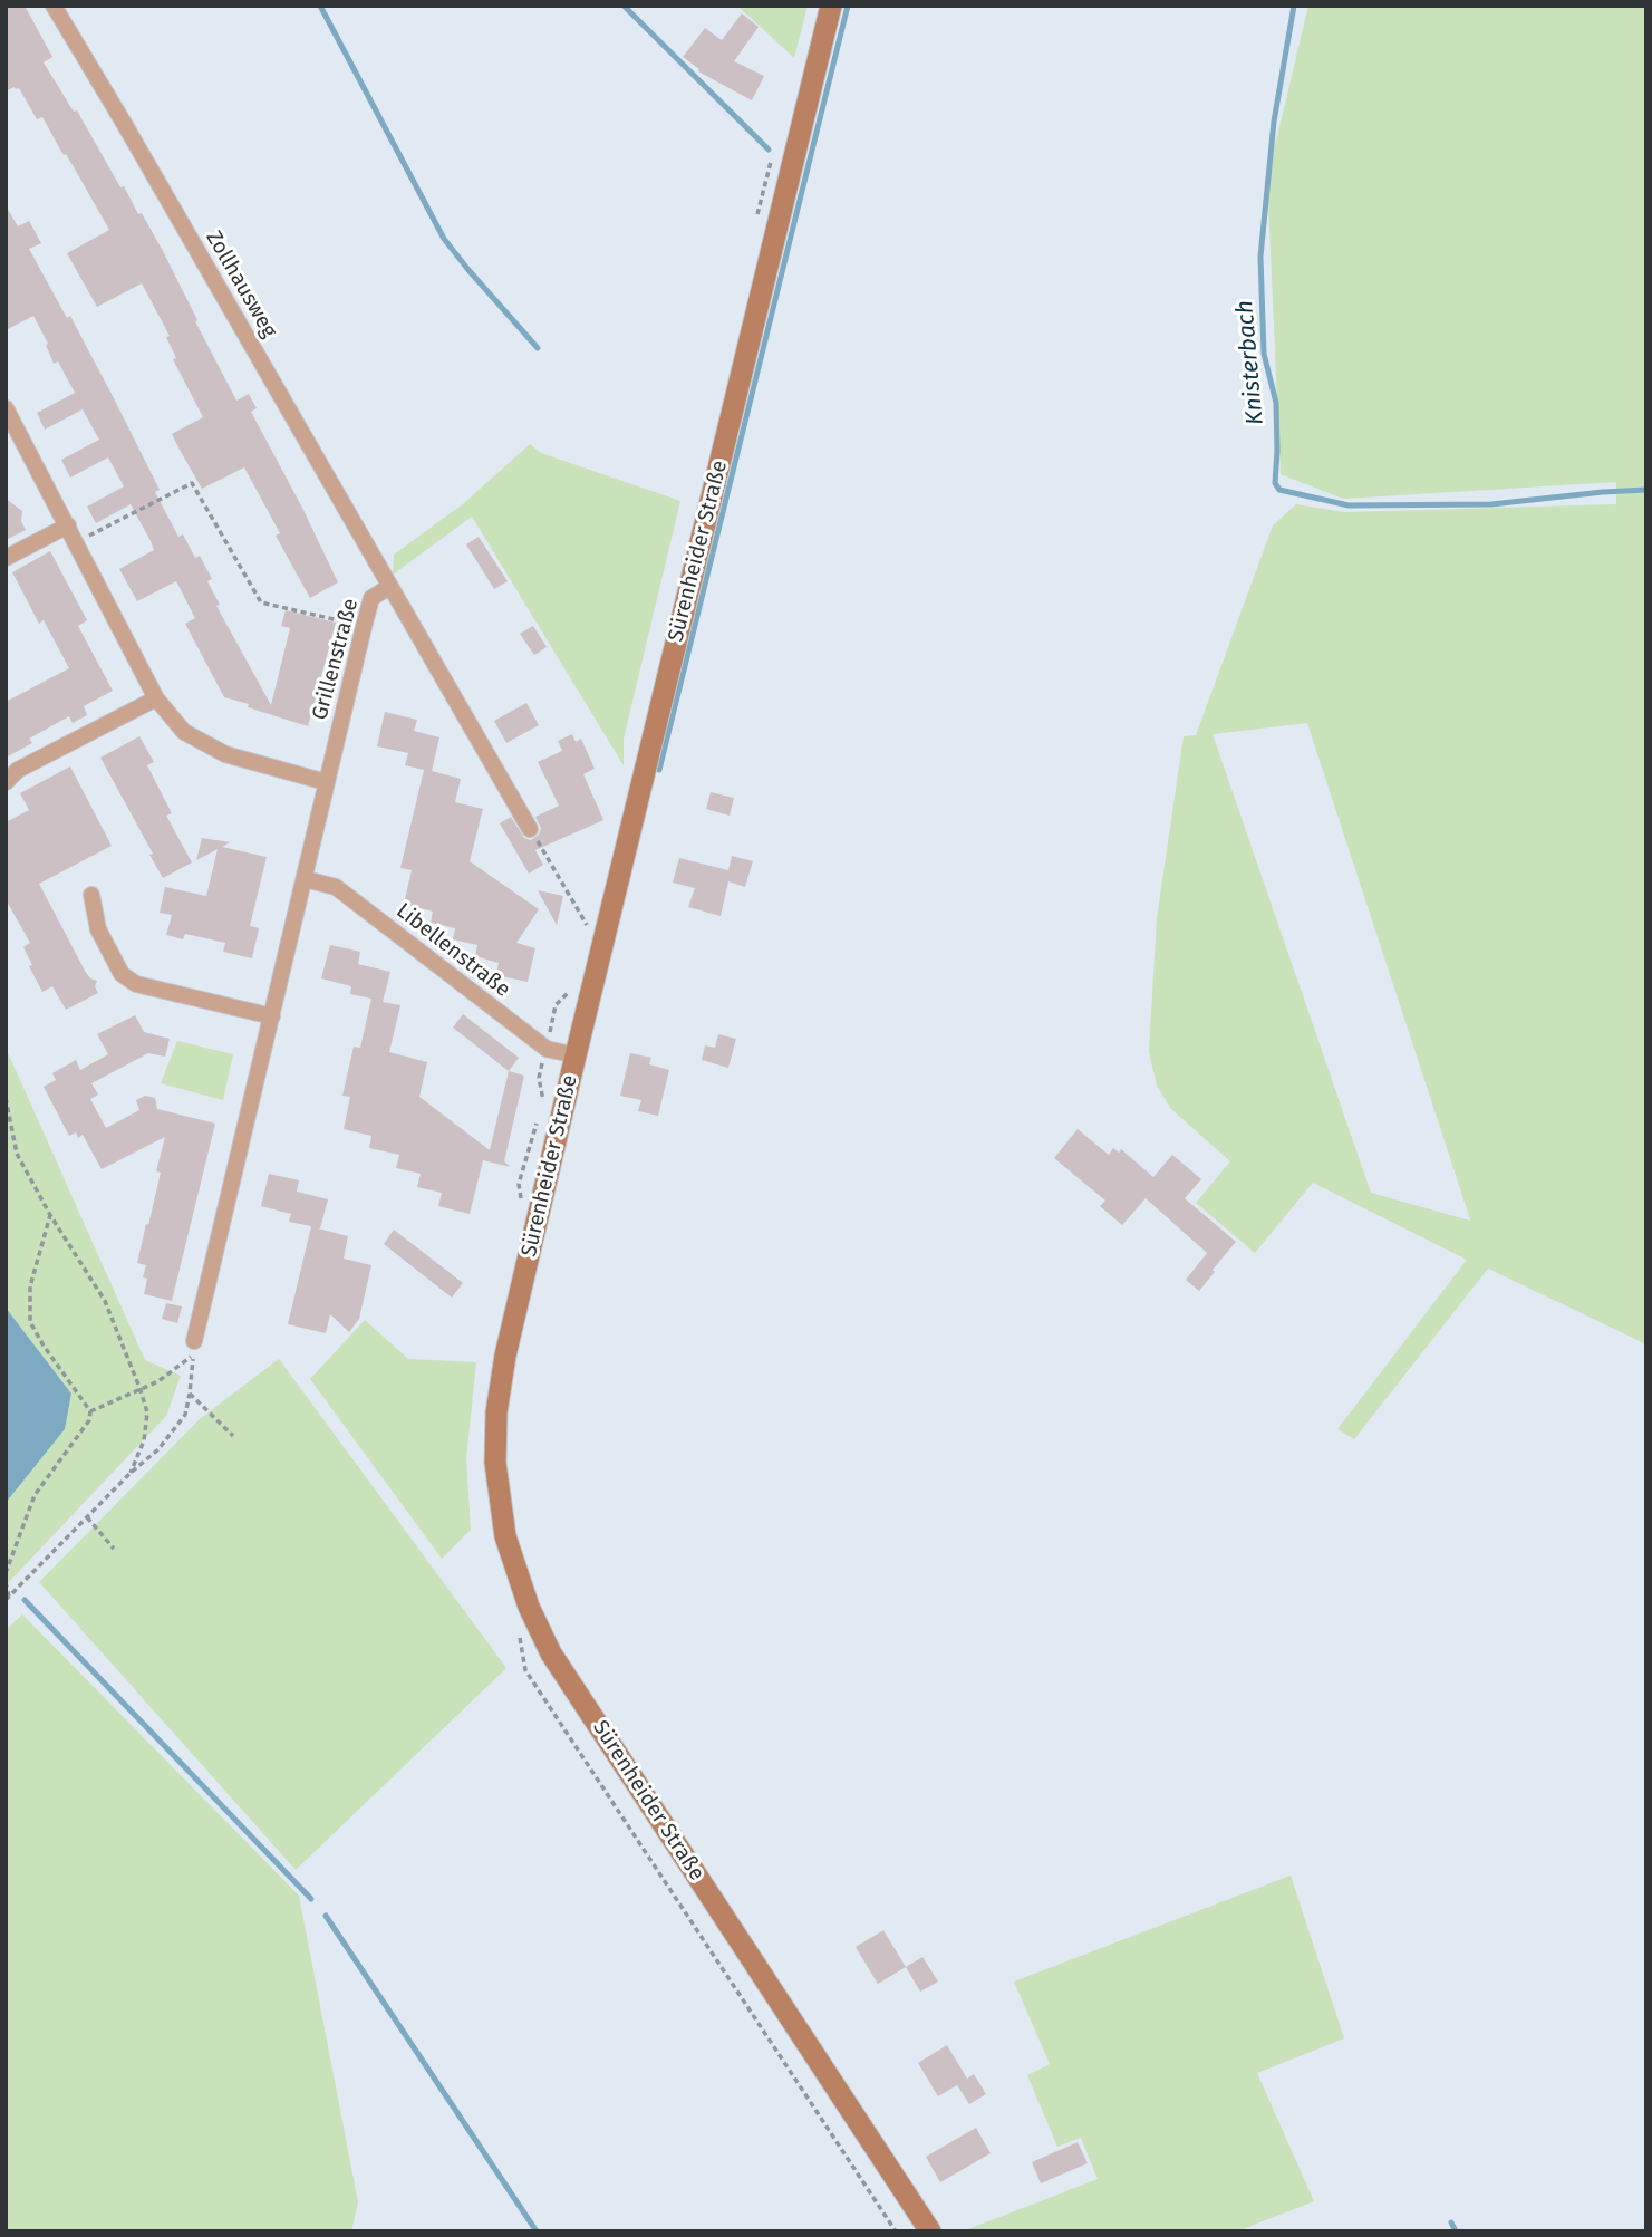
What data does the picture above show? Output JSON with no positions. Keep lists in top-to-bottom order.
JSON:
{
  "streets": {
    "main road": ["Sürenheider Straße"],
    "street": ["Zollhausweg", "Grillenstraße", "Libellenstraße"]
  },
  "crossings": [
    ["Zollhausweg", "Grillenstraße"],
    ["Sürenheider Straße", "Libellenstraße"],
    ["Grillenstraße", "Libellenstraße"]
  ],
  "water": ["Knisterbach"]
}
